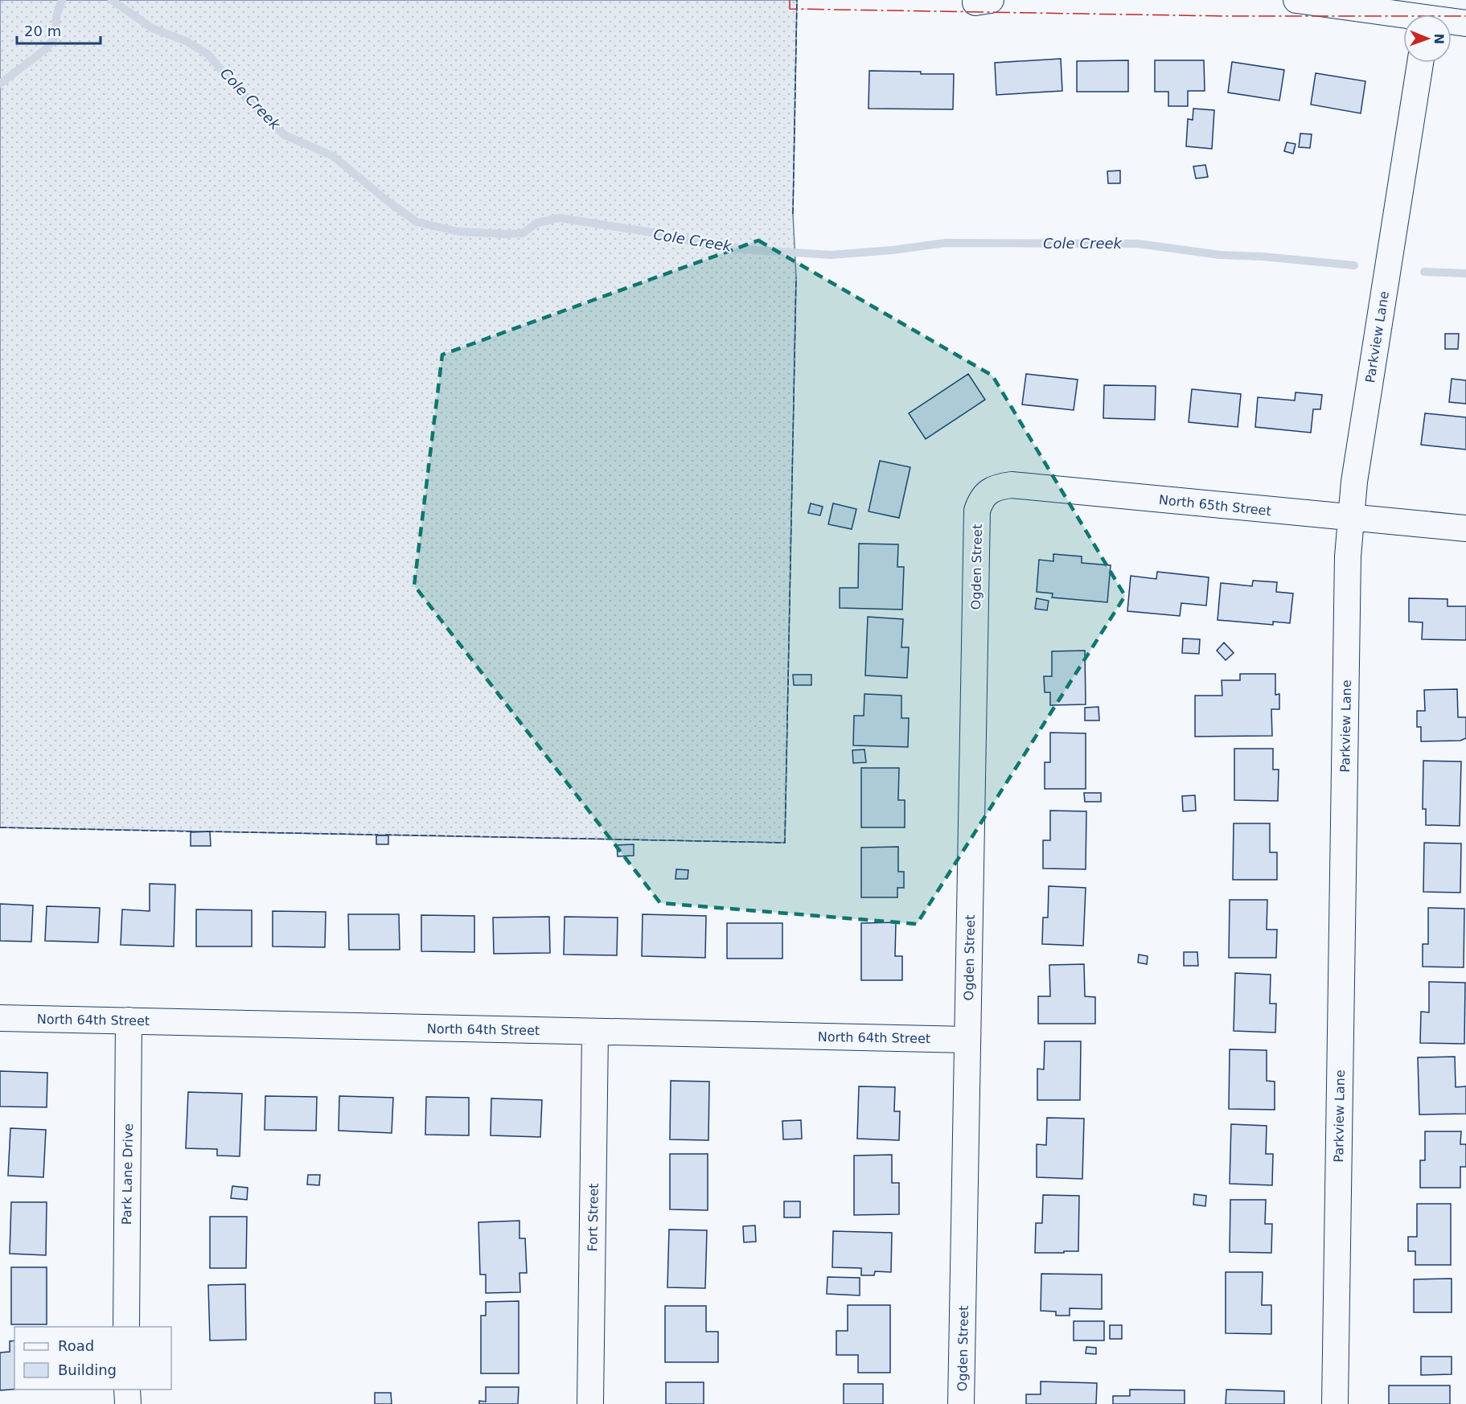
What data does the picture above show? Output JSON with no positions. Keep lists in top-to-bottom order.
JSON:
{
  "streets": {
    "street": [
      "Parkview Lane",
      "North 65th Street",
      "Ogden Street",
      "North 64th Street",
      "Park Lane Drive",
      "Fort Street"
    ]
  },
  "crossings": [
    ["Parkview Lane", "North 65th Street"],
    ["North 65th Street", "Ogden Street"],
    ["Ogden Street", "North 64th Street"],
    ["North 64th Street", "Park Lane Drive"],
    ["North 64th Street", "Fort Street"]
  ],
  "water": ["Cole Creek"],
  "legend": ["Road", "Building"],
  "scale_bar": "20 m",
  "north": "right"
}
